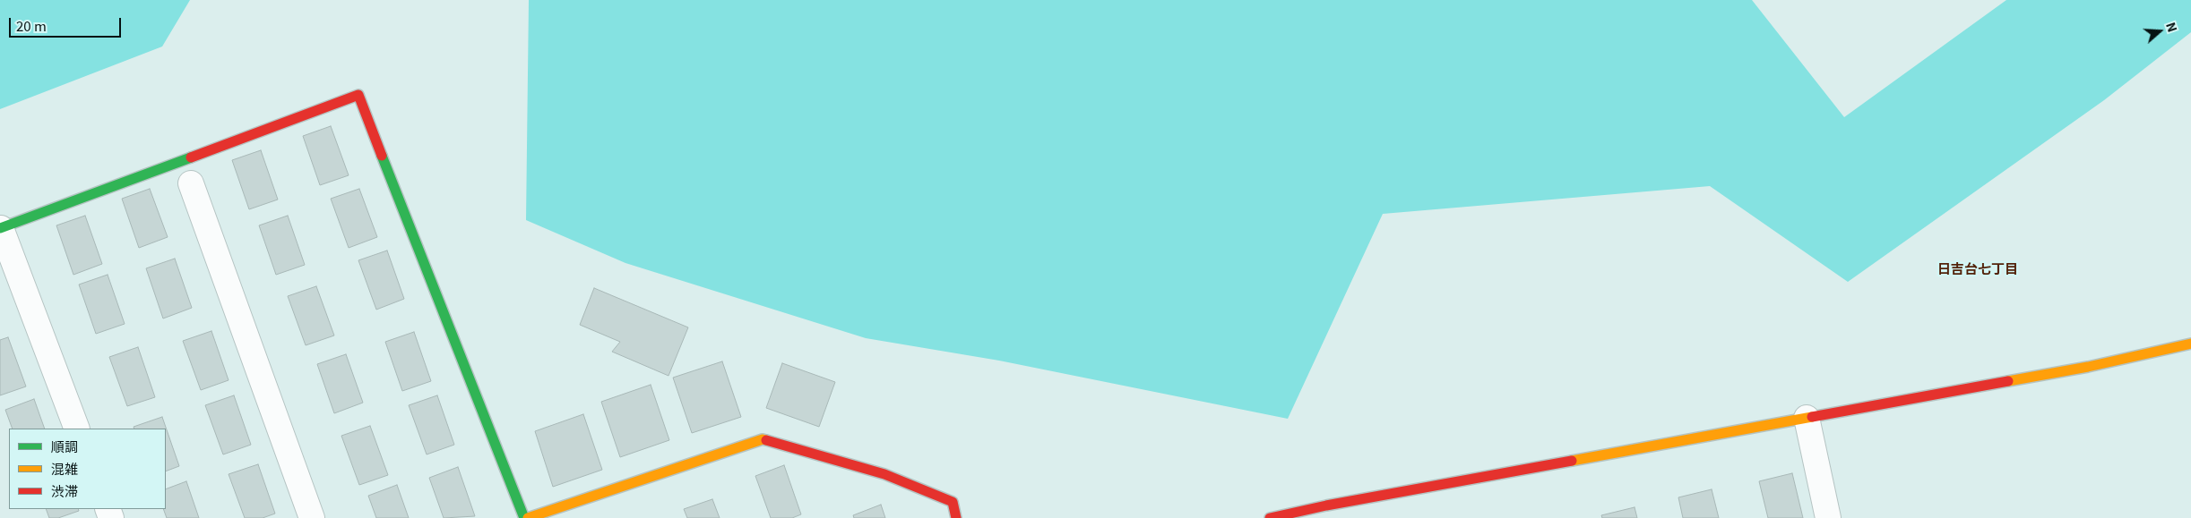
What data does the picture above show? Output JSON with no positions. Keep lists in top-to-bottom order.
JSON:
{
  "districts": ["日吉台七丁目"],
  "legend": ["順調", "混雑", "渋滞"],
  "scale_bar": "20 m",
  "north": "right"
}
